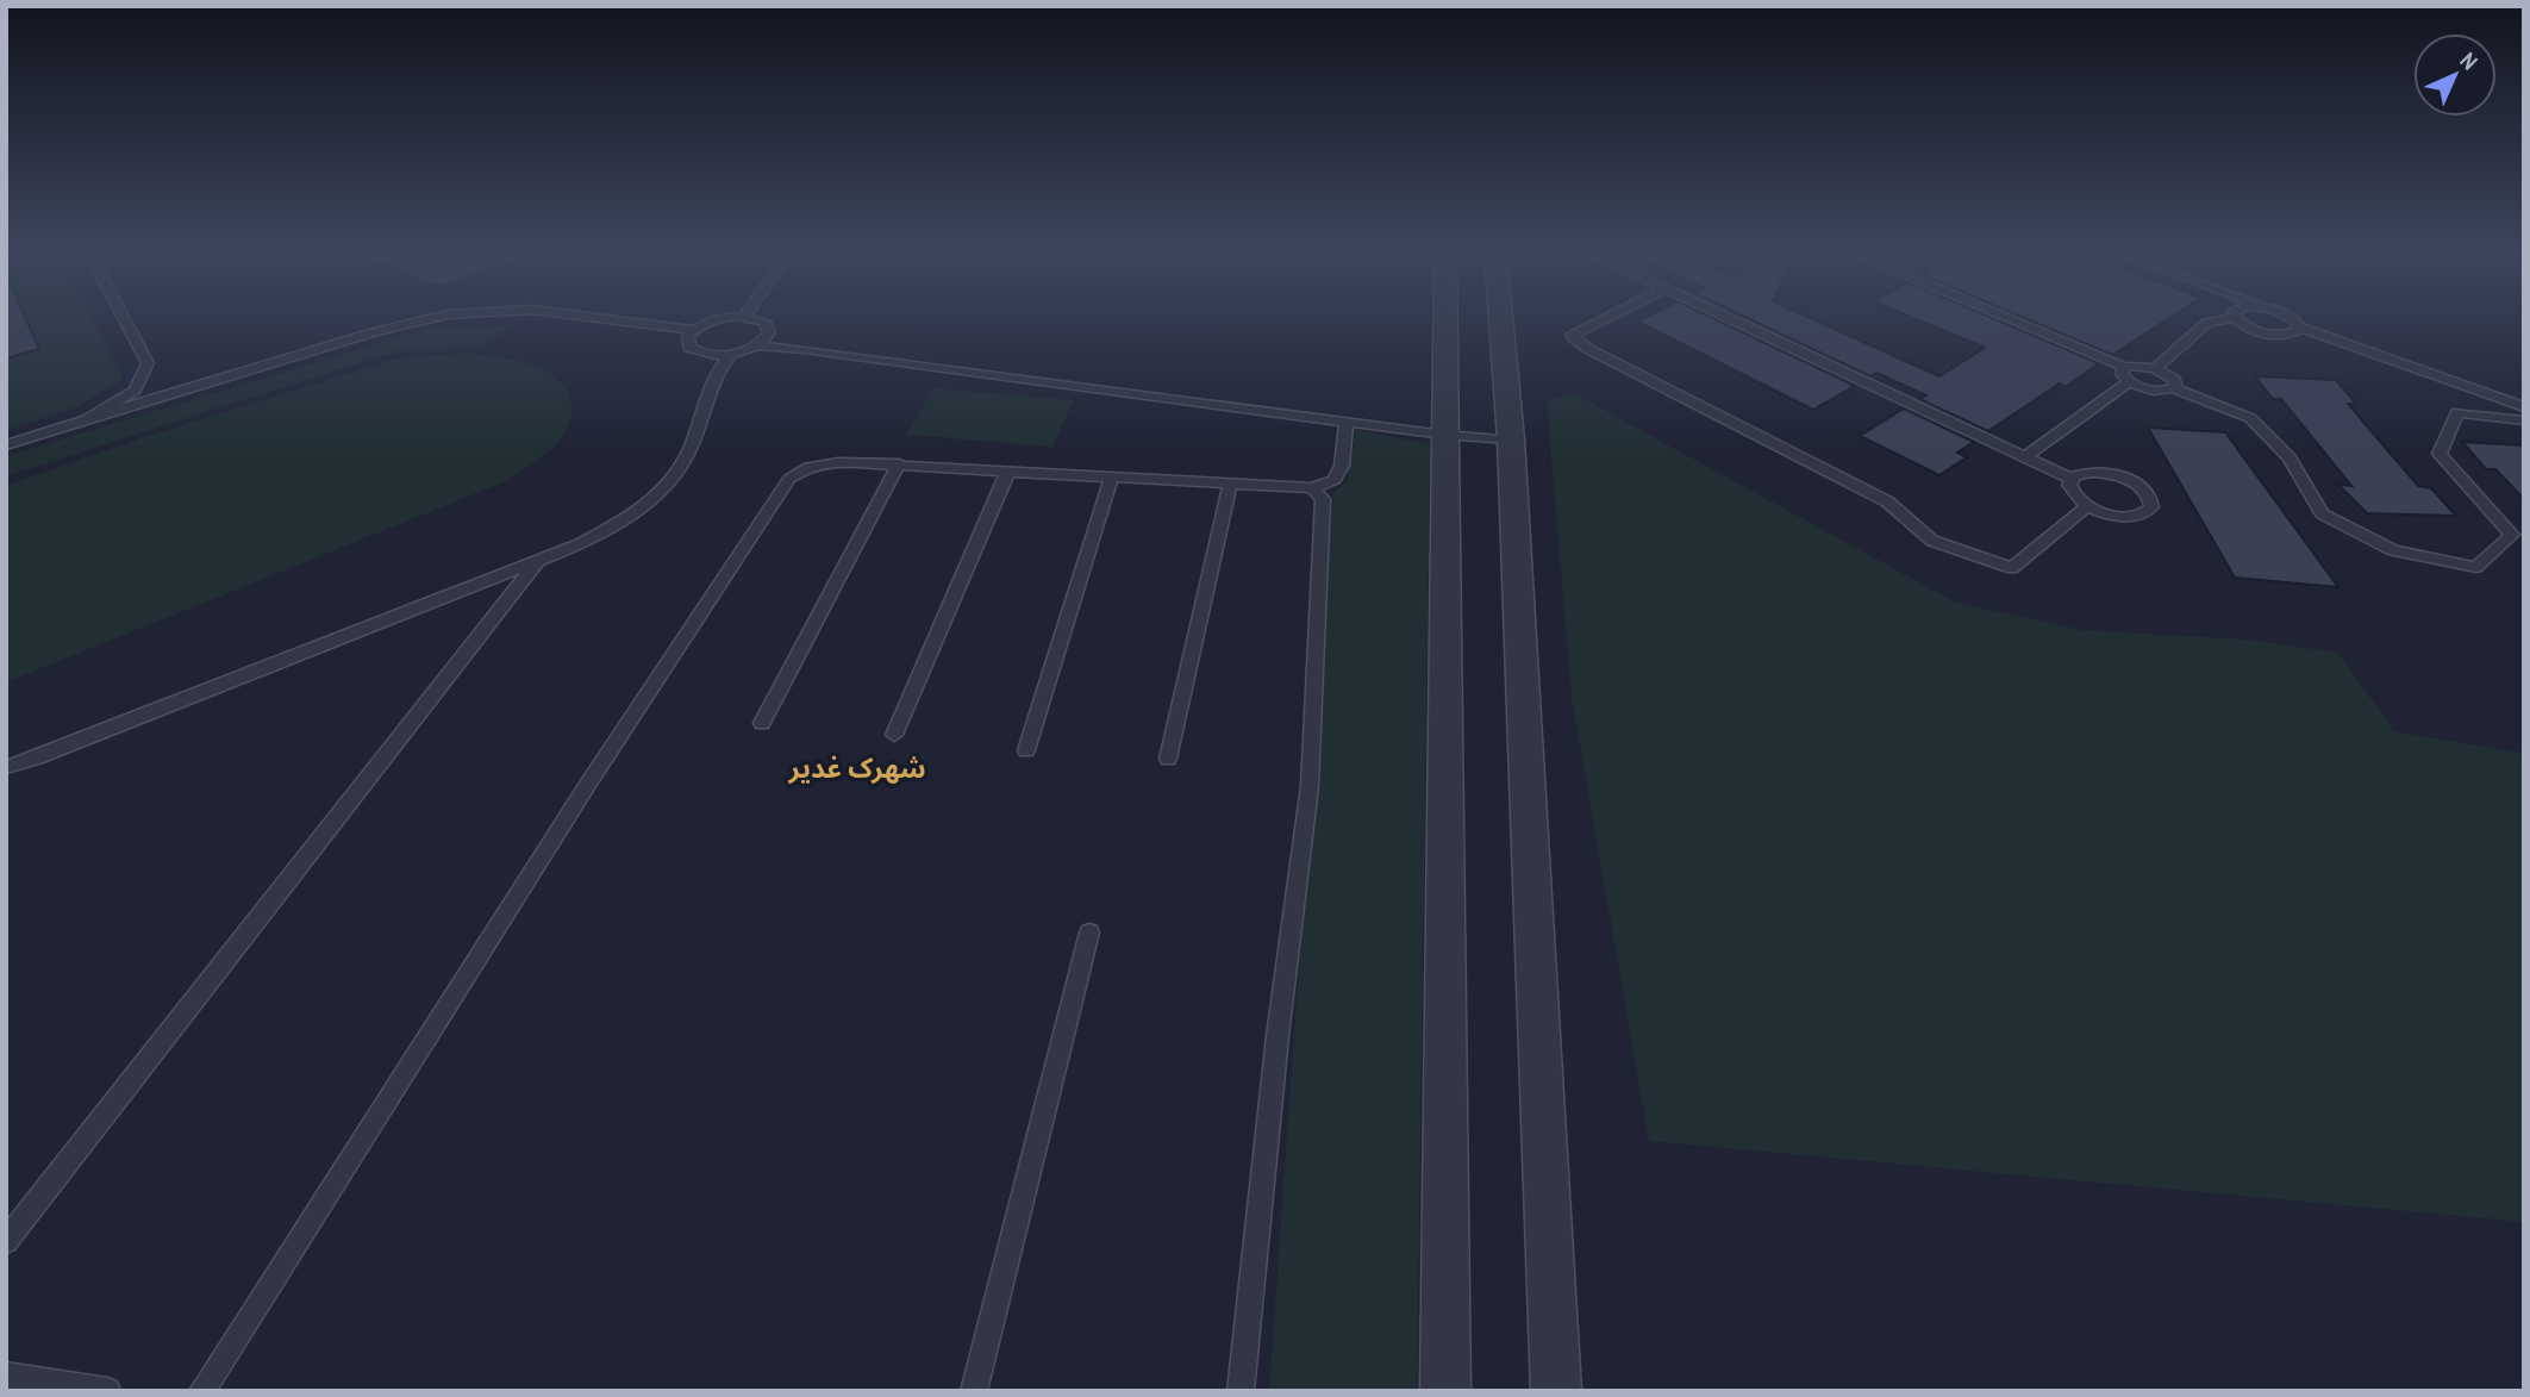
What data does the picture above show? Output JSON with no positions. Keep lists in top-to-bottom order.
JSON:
{
  "districts": ["شهرک غدیر"],
  "north": "top right"
}
